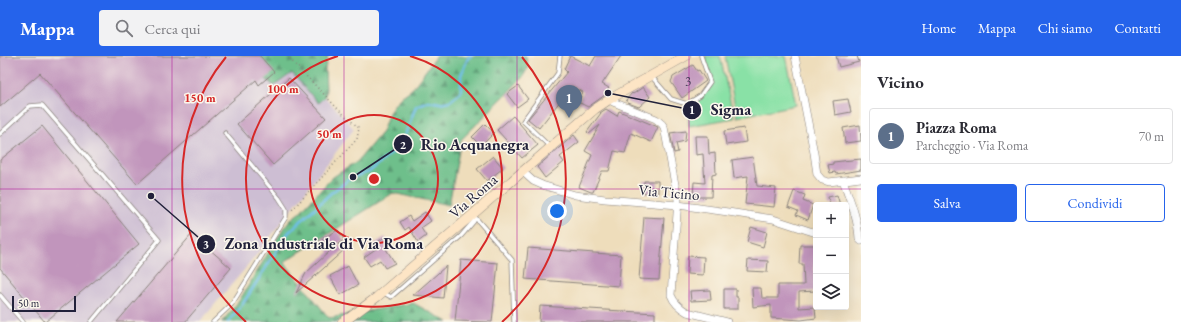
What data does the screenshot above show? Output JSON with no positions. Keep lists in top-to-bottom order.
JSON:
{
  "streets": {
    "street": ["Via Ticino", "Via Roma"]
  },
  "crossings": [
    ["Via Ticino", "Via Roma"]
  ],
  "places": ["Sigma", "Rio Acquanegra", "Zona Industriale di Via Roma"],
  "house_numbers": ["3"],
  "scale_bar": "50 m",
  "page": {
    "header": "Mappa",
    "search": "Cerca qui",
    "nav": [
      "Home",
      "Mappa",
      "Chi siamo",
      "Contatti"
    ],
    "heading": "Vicino",
    "pins": "1",
    "list": [
      {
        "mark": "1",
        "name": "Piazza Roma",
        "note": "Parcheggio · Via Roma",
        "value": "70 m"
      }
    ],
    "buttons": ["Salva", "Condividi"],
    "map_buttons": ["+", "−"],
    "scale": "50 m"
  },
  "rings": ["100 m", "150 m", "50 m"]
}
